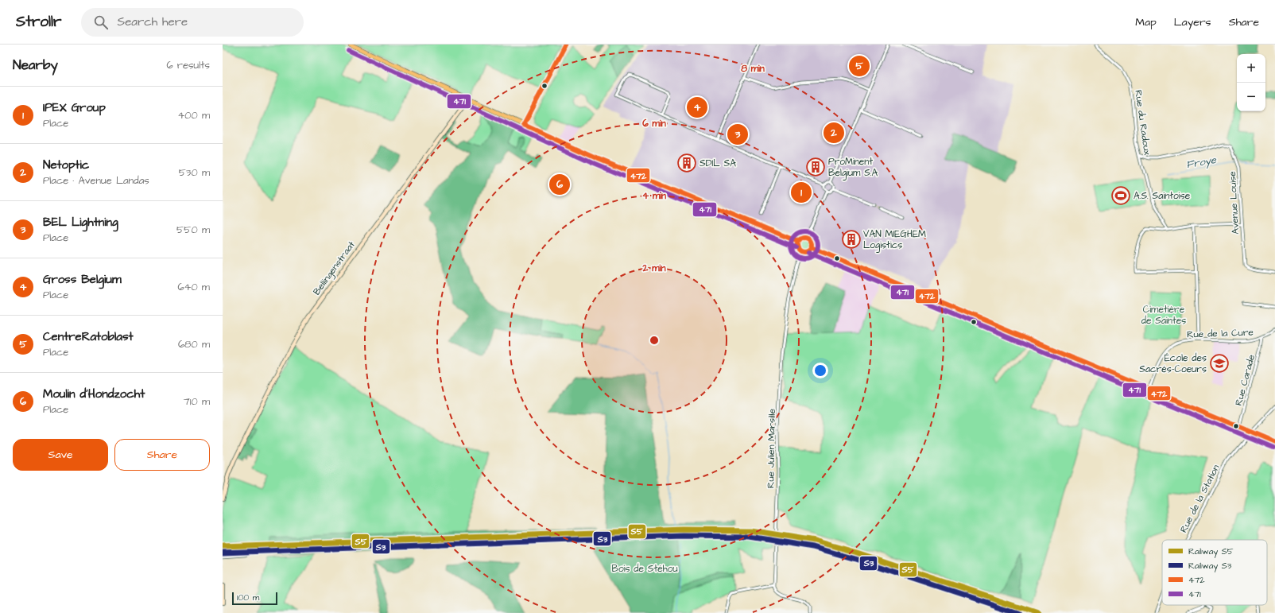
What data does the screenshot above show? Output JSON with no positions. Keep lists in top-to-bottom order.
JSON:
{
  "streets": {
    "street": [
      "Rue du Radoux",
      "Avenue Louise",
      "Bellingenstraat",
      "Rue de la Cure",
      "Rue Carade",
      "Rue Julien Marsille",
      "Rue de la Station"
    ]
  },
  "crossings": [
    ["Rue du Radoux", "Avenue Louise"],
    ["Rue de la Cure", "Rue Carade"]
  ],
  "water": ["Froye"],
  "parks": ["Cimetière de Saintes", "Bois de Stéhou"],
  "places": {
    "building": ["SDIL SA", "ProMinent Belgium S.A", "VAN MIEGHEM Logistics"],
    "sports": ["A.S. Saintoise"],
    "school or university": ["École des Sacrés-Coeurs"]
  },
  "lines": [
    "transit line 472",
    "transit line 471",
    "rail line S5",
    "rail line S3"
  ],
  "legend": [
    "Railway S5",
    "Railway S3",
    "472",
    "471"
  ],
  "scale_bar": "100 m",
  "page": {
    "header": "Strollr",
    "search": "Search here",
    "nav": ["Map", "Layers", "Share"],
    "heading": ["Nearby", "6 results"],
    "map_buttons": ["+", "−"],
    "pins": [
      "5",
      "4",
      "2",
      "3",
      "6",
      "1"
    ],
    "list": [
      {
        "mark": "1",
        "name": "IPEX Group",
        "note": "Place",
        "value": "400 m"
      },
      {
        "mark": "2",
        "name": "Netoptic",
        "note": "Place · Avenue Landas",
        "value": "530 m"
      },
      {
        "mark": "3",
        "name": "BEL Lightning",
        "note": "Place",
        "value": "550 m"
      },
      {
        "mark": "4",
        "name": "Gross Belgium",
        "note": "Place",
        "value": "640 m"
      },
      {
        "mark": "5",
        "name": "CentreRatoblast",
        "note": "Place",
        "value": "680 m"
      },
      {
        "mark": "6",
        "name": "Moulin d'Hondzocht",
        "note": "Place",
        "value": "710 m"
      }
    ],
    "buttons": ["Save", "Share"],
    "scale": "100 m"
  },
  "rings": [
    "8 min",
    "6 min",
    "4 min",
    "2 min"
  ]
}
